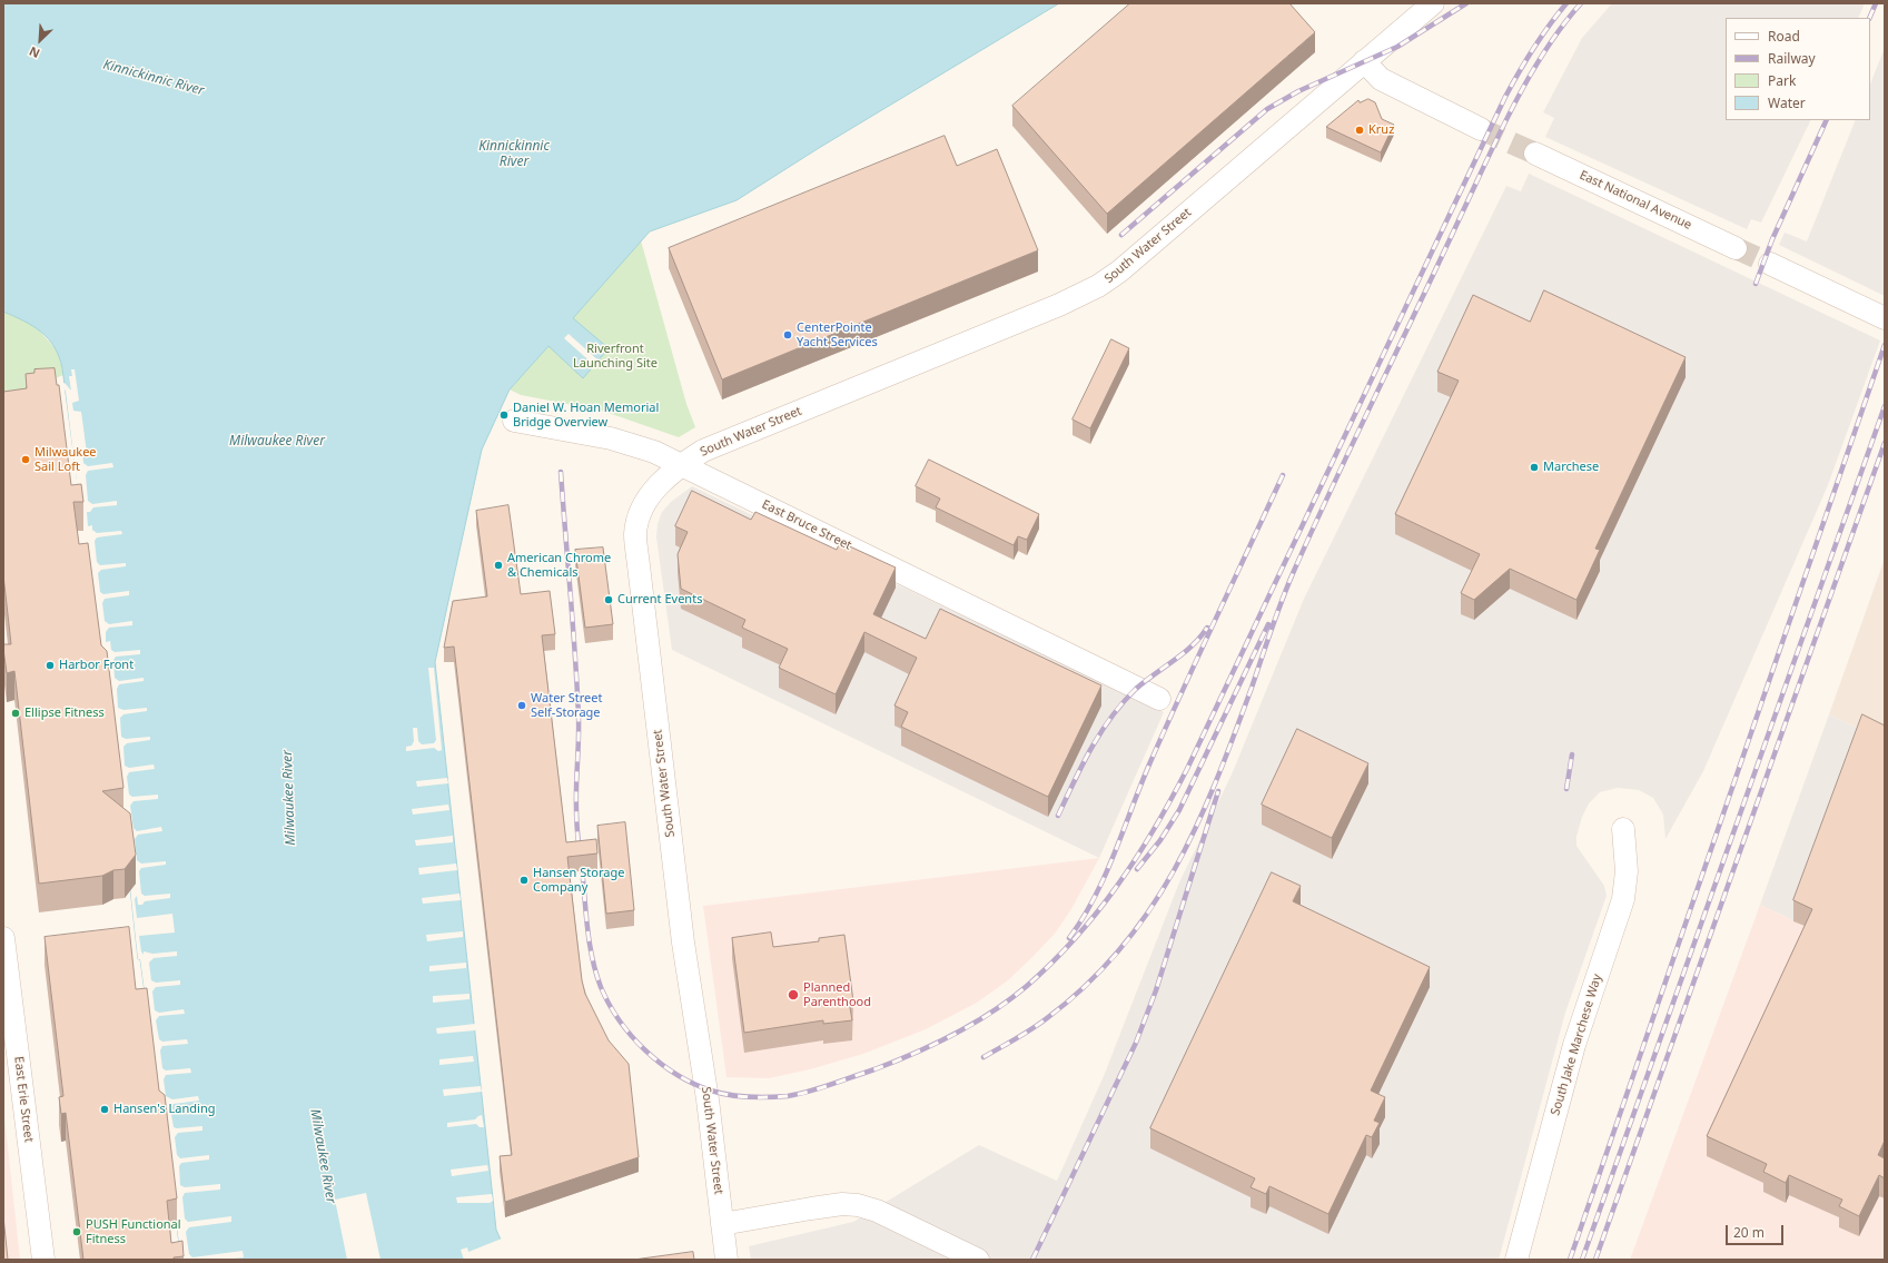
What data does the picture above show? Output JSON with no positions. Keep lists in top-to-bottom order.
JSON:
{
  "streets": {
    "street": [
      "East National Avenue",
      "South Water Street",
      "East Bruce Street",
      "South Jake Marchese Way",
      "East Erie Street"
    ]
  },
  "crossings": [
    ["South Water Street", "East Bruce Street"]
  ],
  "water": ["Kinnickinnic River", "Milwaukee River"],
  "parks": ["Riverfront Launching Site"],
  "places": [
    "Kruz",
    "CenterPointe Yacht Services",
    "Daniel W. Hoan Memorial Bridge Overview",
    "Milwaukee Sail Loft",
    "Marchese",
    "American Chrome & Chemicals",
    "Current Events",
    "Harbor Front",
    "Water Street Self-Storage",
    "Ellipse Fitness",
    "Hansen Storage Company",
    "Planned Parenthood",
    "Hansen's Landing",
    "PUSH Functional Fitness"
  ],
  "legend": [
    "Road",
    "Railway",
    "Park",
    "Water"
  ],
  "scale_bar": "20 m",
  "north": "bottom left"
}
